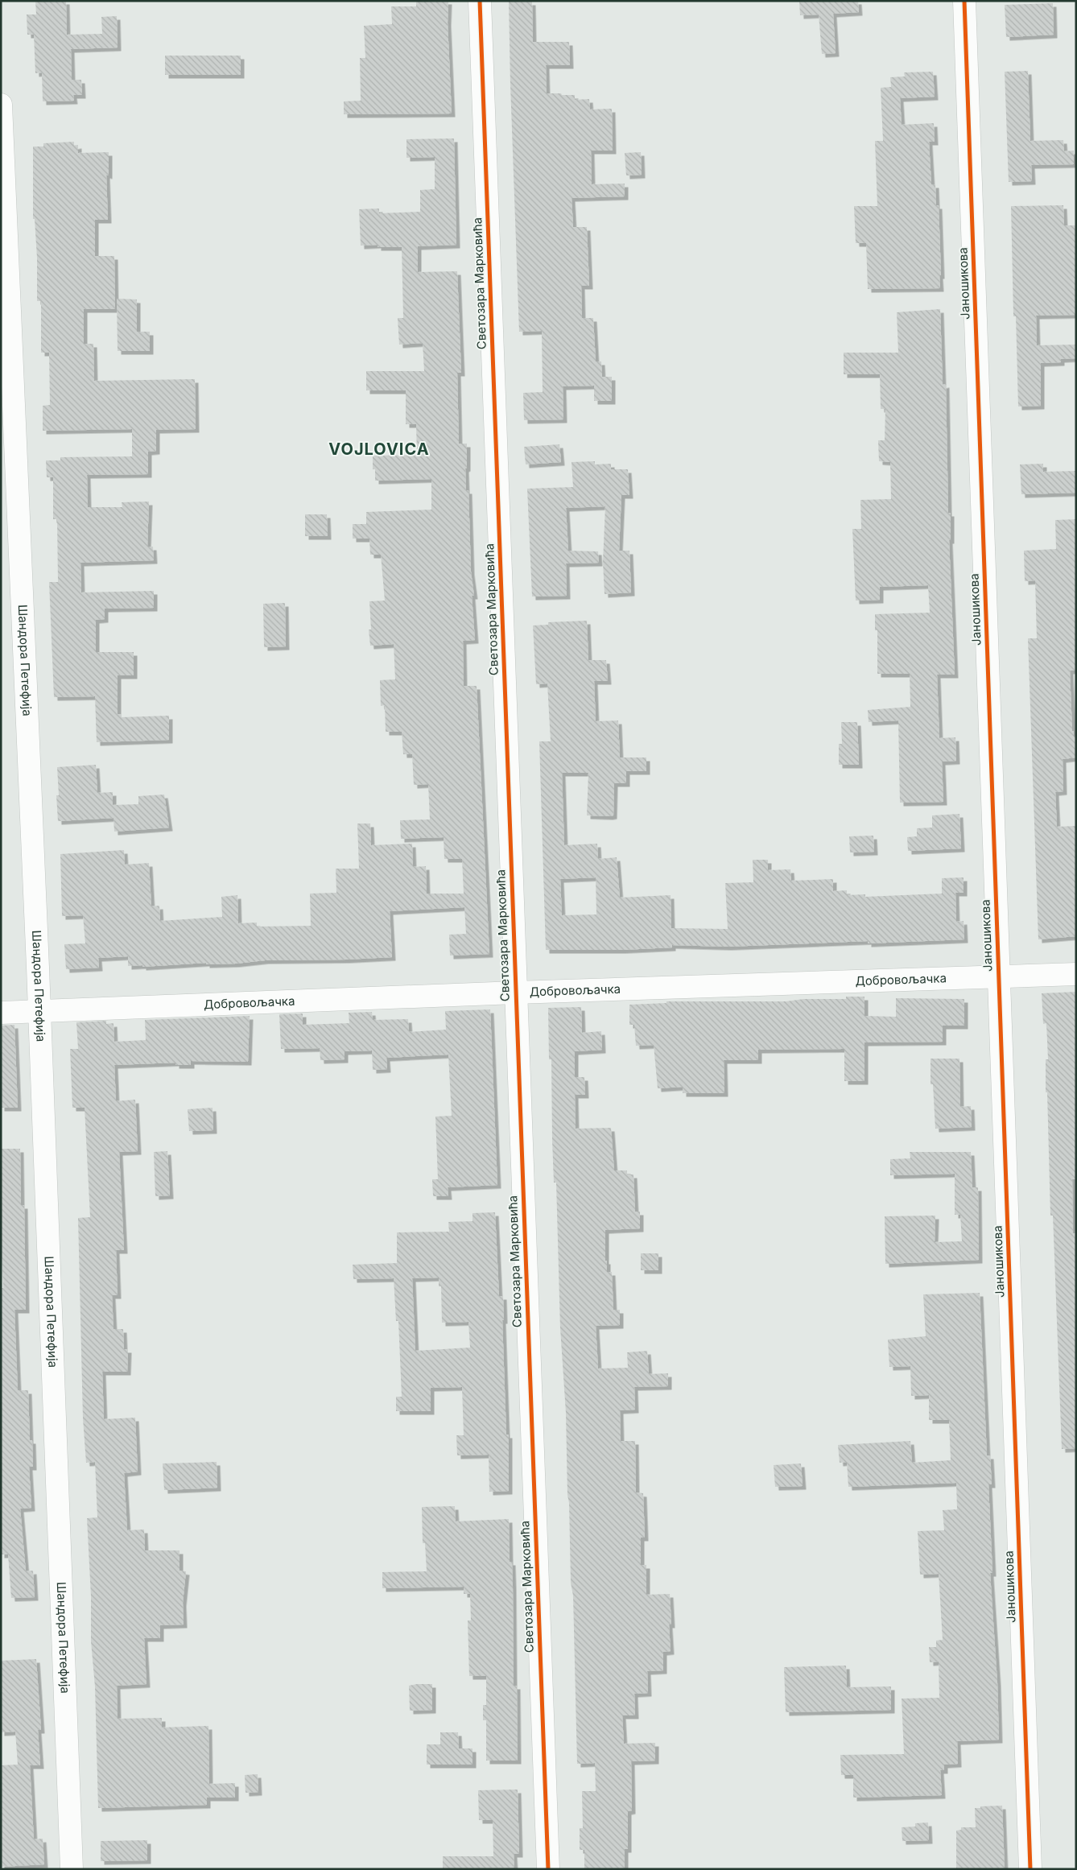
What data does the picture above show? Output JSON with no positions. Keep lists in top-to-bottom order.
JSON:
{
  "streets": {
    "street": [
      "Светозара Марковића",
      "Јаношикова",
      "Шандора Петефија",
      "Добровољачка"
    ]
  },
  "crossings": [
    ["Светозара Марковића", "Добровољачка"],
    ["Јаношикова", "Добровољачка"],
    ["Шандора Петефија", "Добровољачка"]
  ],
  "districts": ["VOJLOVICA"]
}
